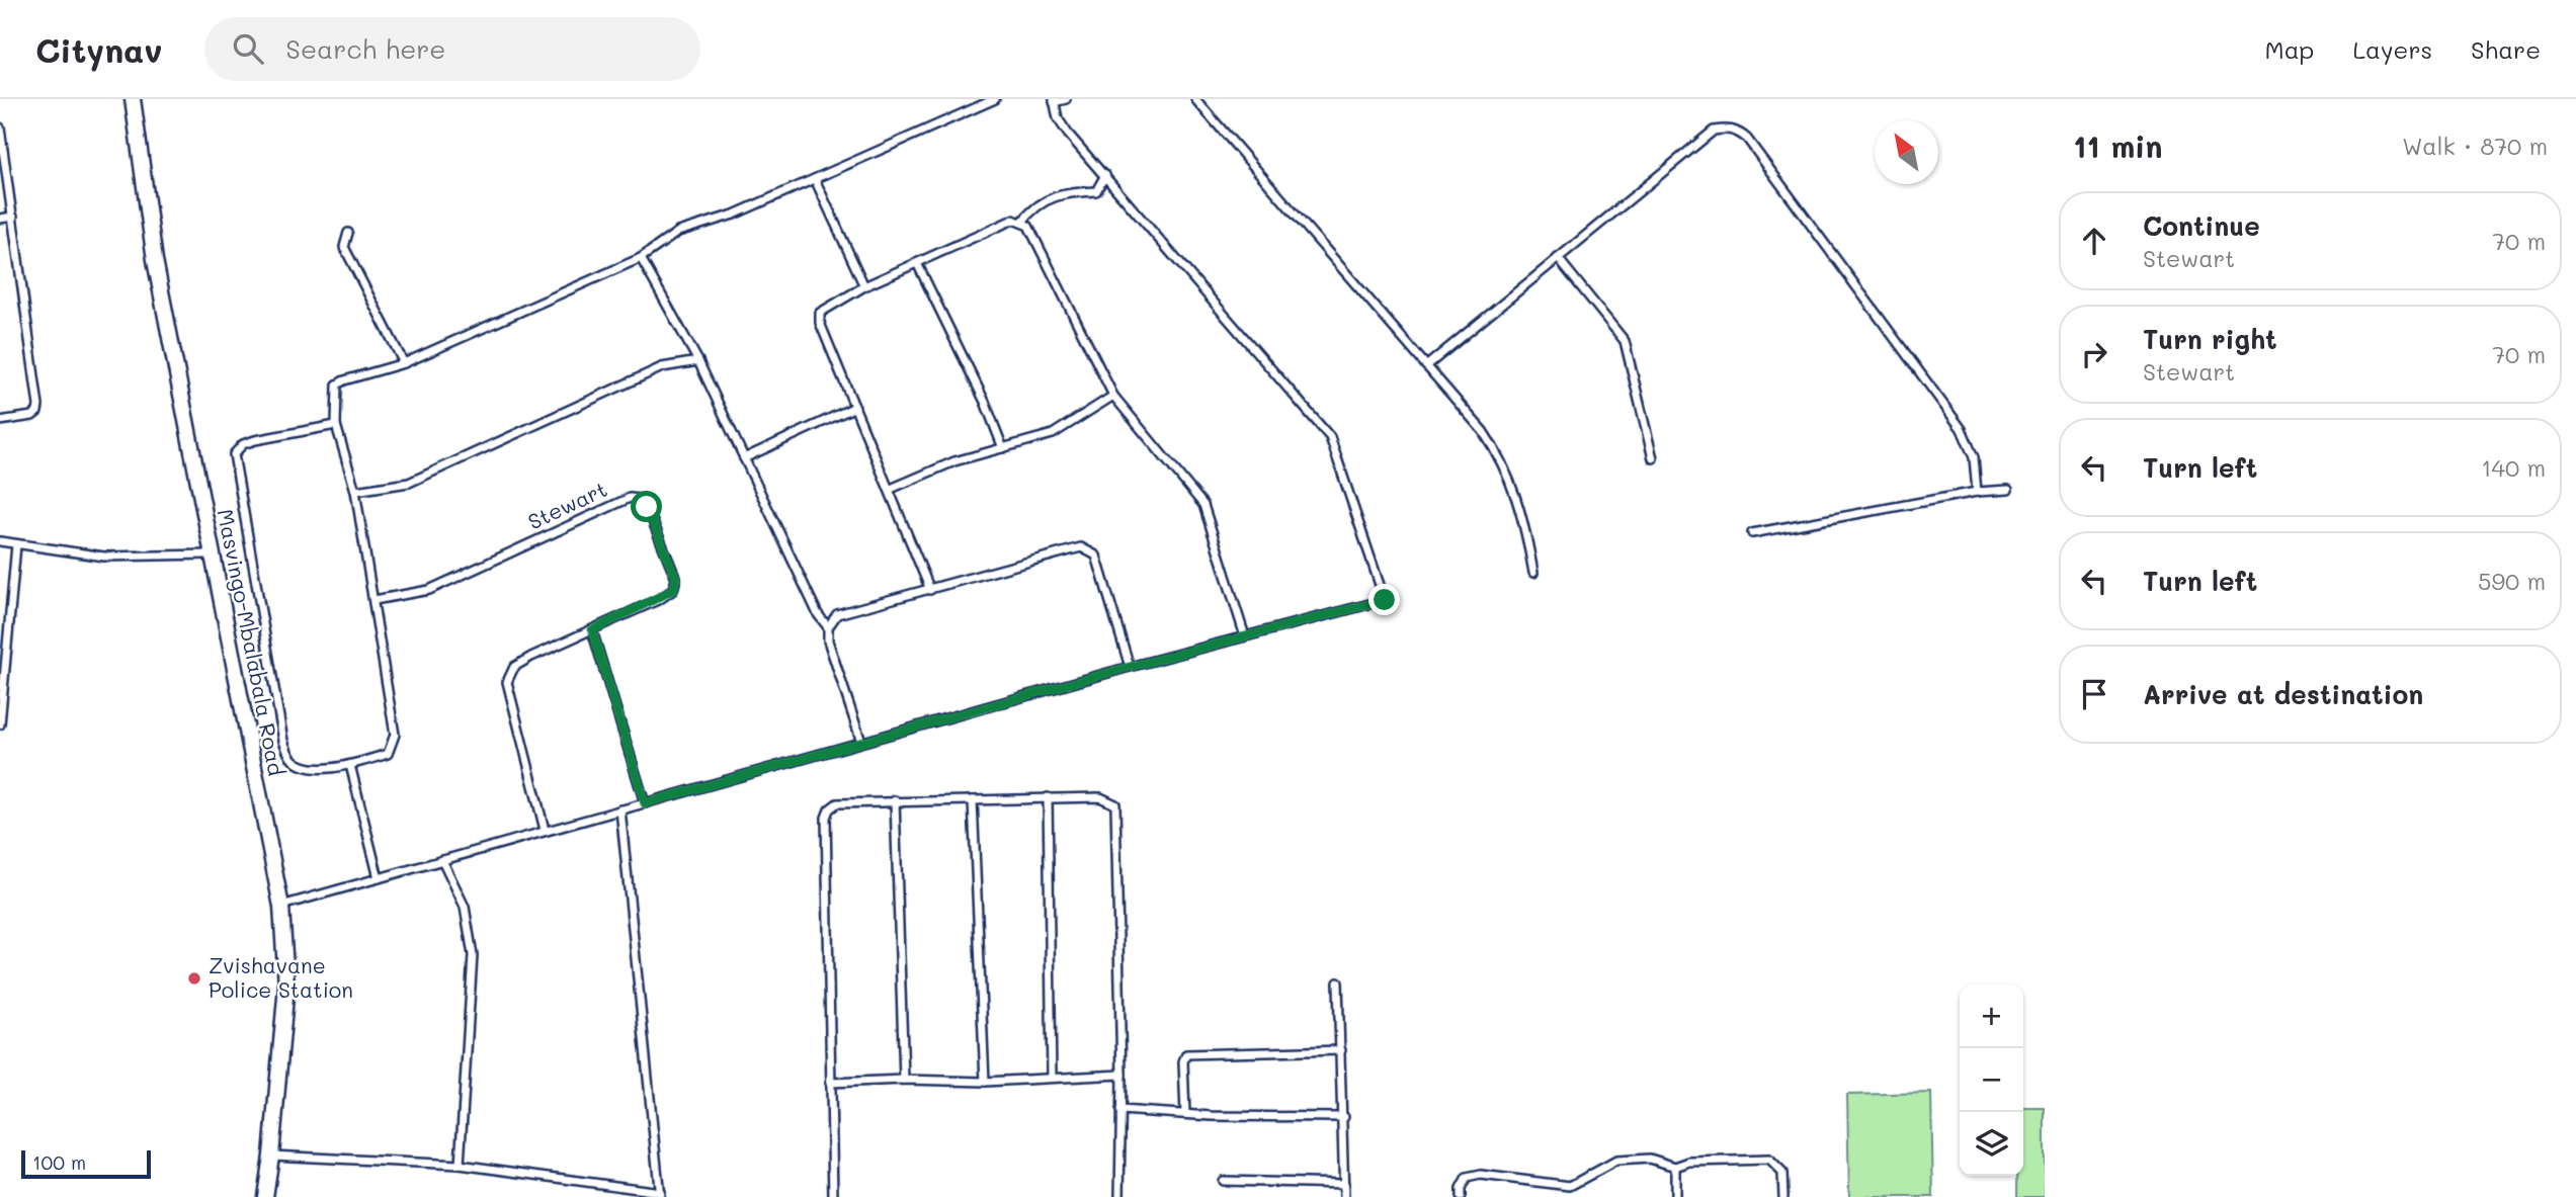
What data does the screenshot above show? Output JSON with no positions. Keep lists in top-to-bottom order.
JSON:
{
  "streets": {
    "highway": ["Masvingo-Mbalabala Road"],
    "street": ["Stewart"]
  },
  "places": ["Zvishavane Police Station"],
  "scale_bar": "100 m",
  "north": "top left",
  "page": {
    "header": "Citynav",
    "search": "Search here",
    "nav": ["Map", "Layers", "Share"],
    "heading": ["11 min", "Walk · 870 m"],
    "list": [
      ["Continue", "Stewart", "70 m"],
      ["Turn right", "Stewart", "70 m"],
      ["Turn left", "140 m"],
      ["Turn left", "590 m"],
      "Arrive at destination"
    ],
    "map_buttons": ["+", "−"],
    "scale": "100 m"
  }
}
